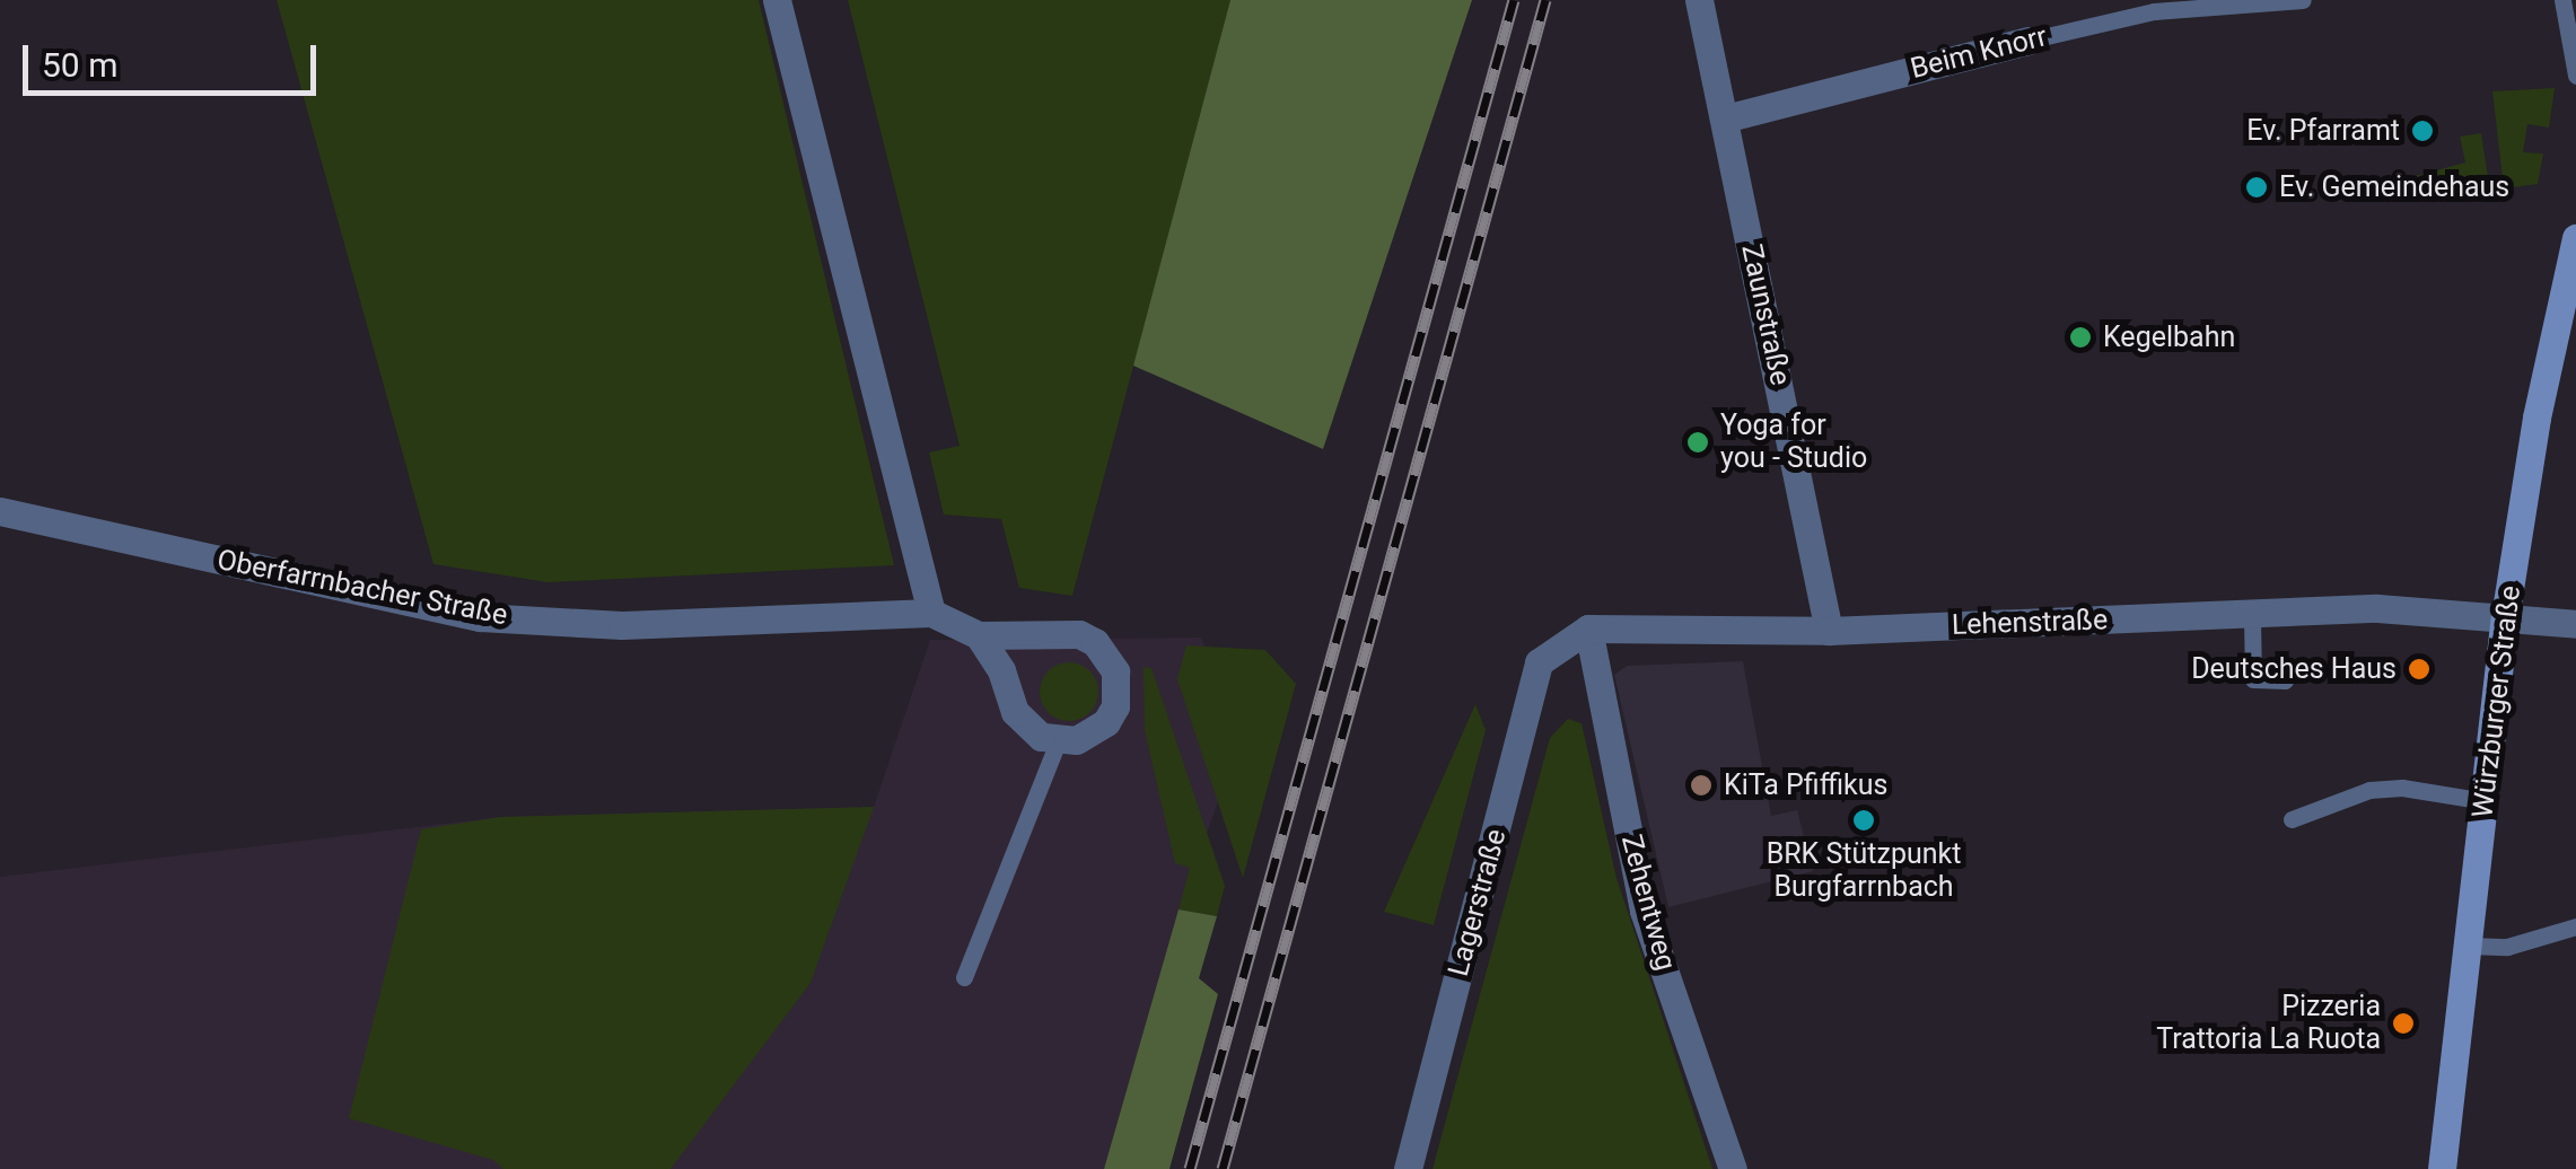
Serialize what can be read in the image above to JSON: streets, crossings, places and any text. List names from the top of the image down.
{
  "streets": {
    "street": [
      "Beim Knorr",
      "Zaunstraße",
      "Oberfarrnbacher Straße",
      "Lehenstraße",
      "Würzburger Straße",
      "Lagerstraße",
      "Zehentweg"
    ]
  },
  "crossings": [
    ["Beim Knorr", "Zaunstraße"],
    ["Zaunstraße", "Lehenstraße"],
    ["Lehenstraße", "Würzburger Straße"],
    ["Lehenstraße", "Lagerstraße"],
    ["Lehenstraße", "Zehentweg"]
  ],
  "places": [
    "Ev. Pfarramt",
    "Ev. Gemeindehaus",
    "Kegelbahn",
    "Yoga for you - Studio",
    "Deutsches Haus",
    "KiTa Pfiffikus",
    "BRK Stützpunkt Burgfarrnbach",
    "Pizzeria Trattoria La Ruota"
  ],
  "scale_bar": "50 m"
}
